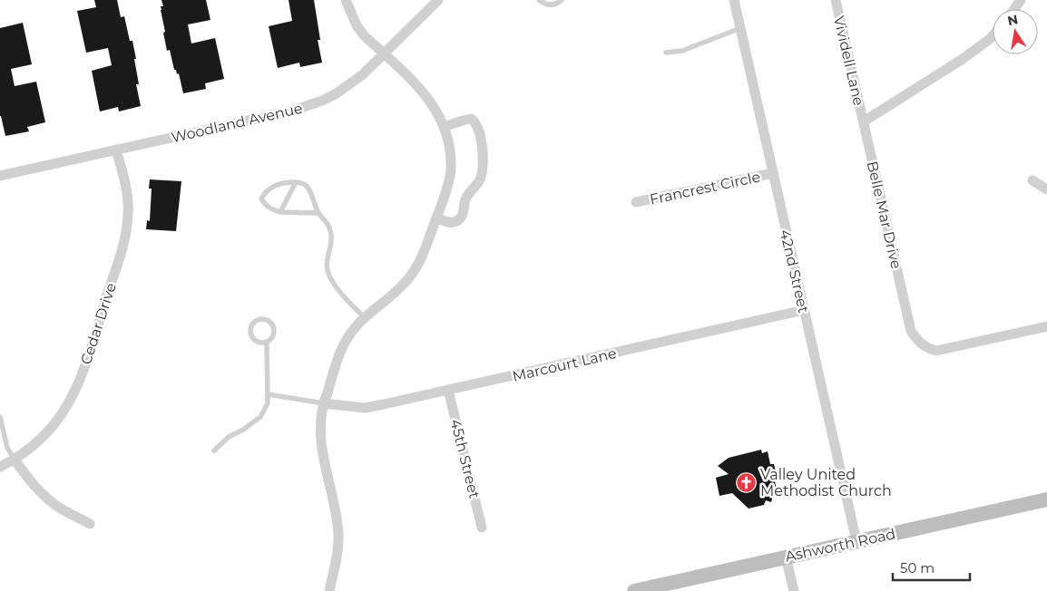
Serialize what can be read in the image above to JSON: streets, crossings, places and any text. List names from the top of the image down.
{
  "streets": {
    "main road": ["Ashworth Road"],
    "street": [
      "Vividell Lane",
      "Woodland Avenue",
      "Francrest Circle",
      "Belle Mar Drive",
      "42nd Street",
      "Cedar Drive",
      "Marcourt Lane",
      "45th Street"
    ]
  },
  "crossings": [
    ["Vividell Lane", "Belle Mar Drive"],
    ["Woodland Avenue", "Cedar Drive"],
    ["Francrest Circle", "42nd Street"],
    ["42nd Street", "Marcourt Lane"],
    ["42nd Street", "Ashworth Road"],
    ["Marcourt Lane", "45th Street"]
  ],
  "places": {
    "church": ["Valley United Methodist Church"]
  },
  "scale_bar": "50 m",
  "north": "top"
}
